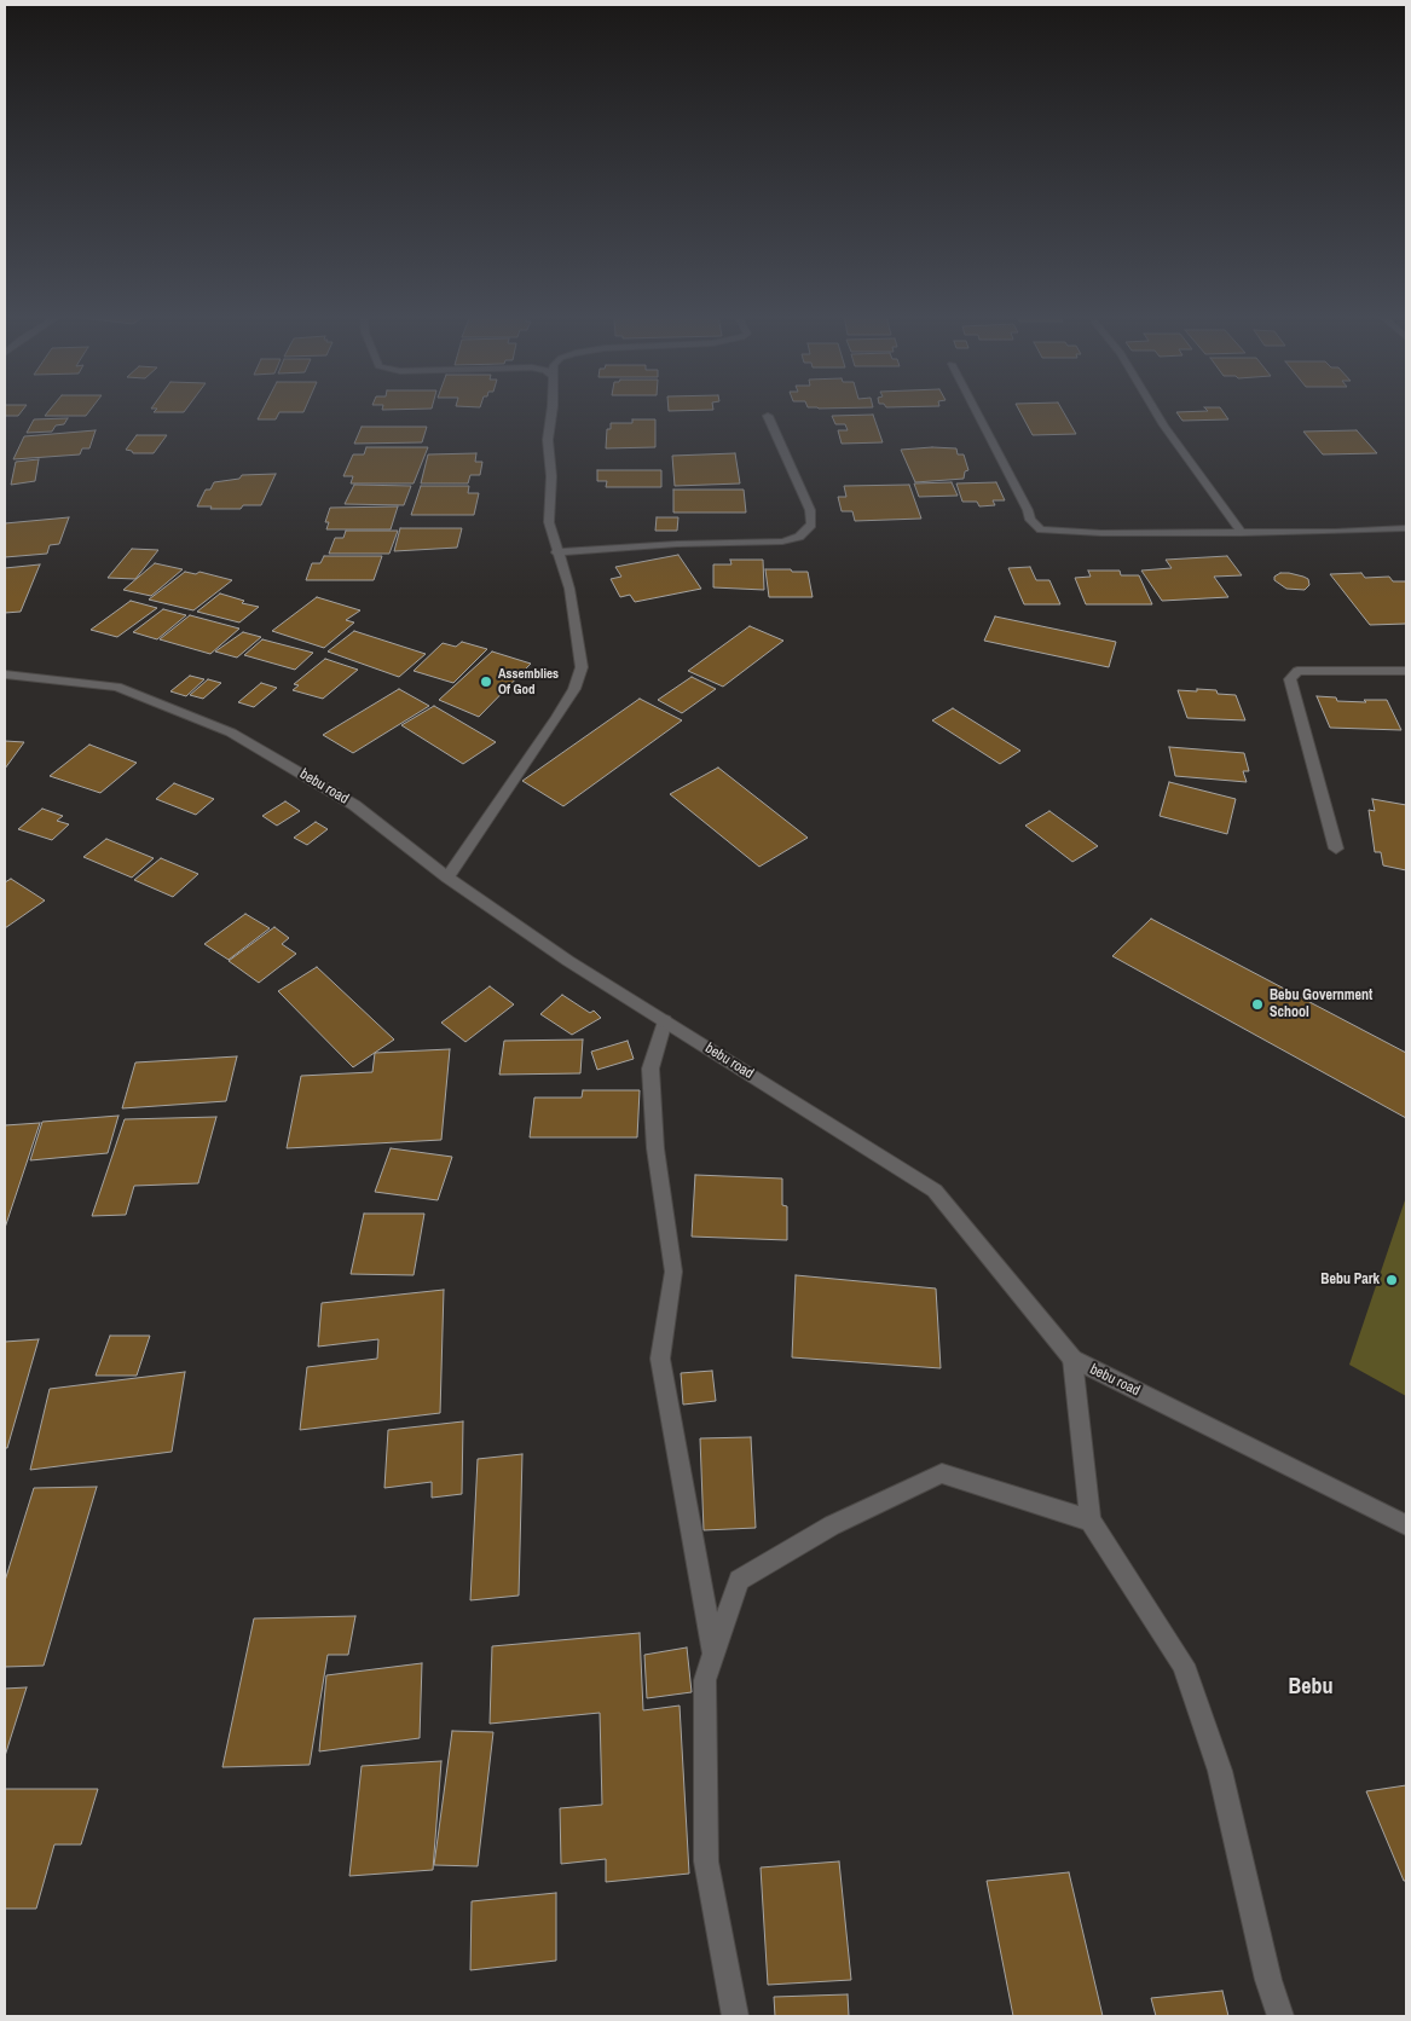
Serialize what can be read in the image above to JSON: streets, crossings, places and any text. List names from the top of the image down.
{
  "streets": {
    "street": ["bebu road"]
  },
  "districts": ["Bebu"],
  "places": ["Assemblies Of God", "Bebu Government School", "Bebu Park"]
}
